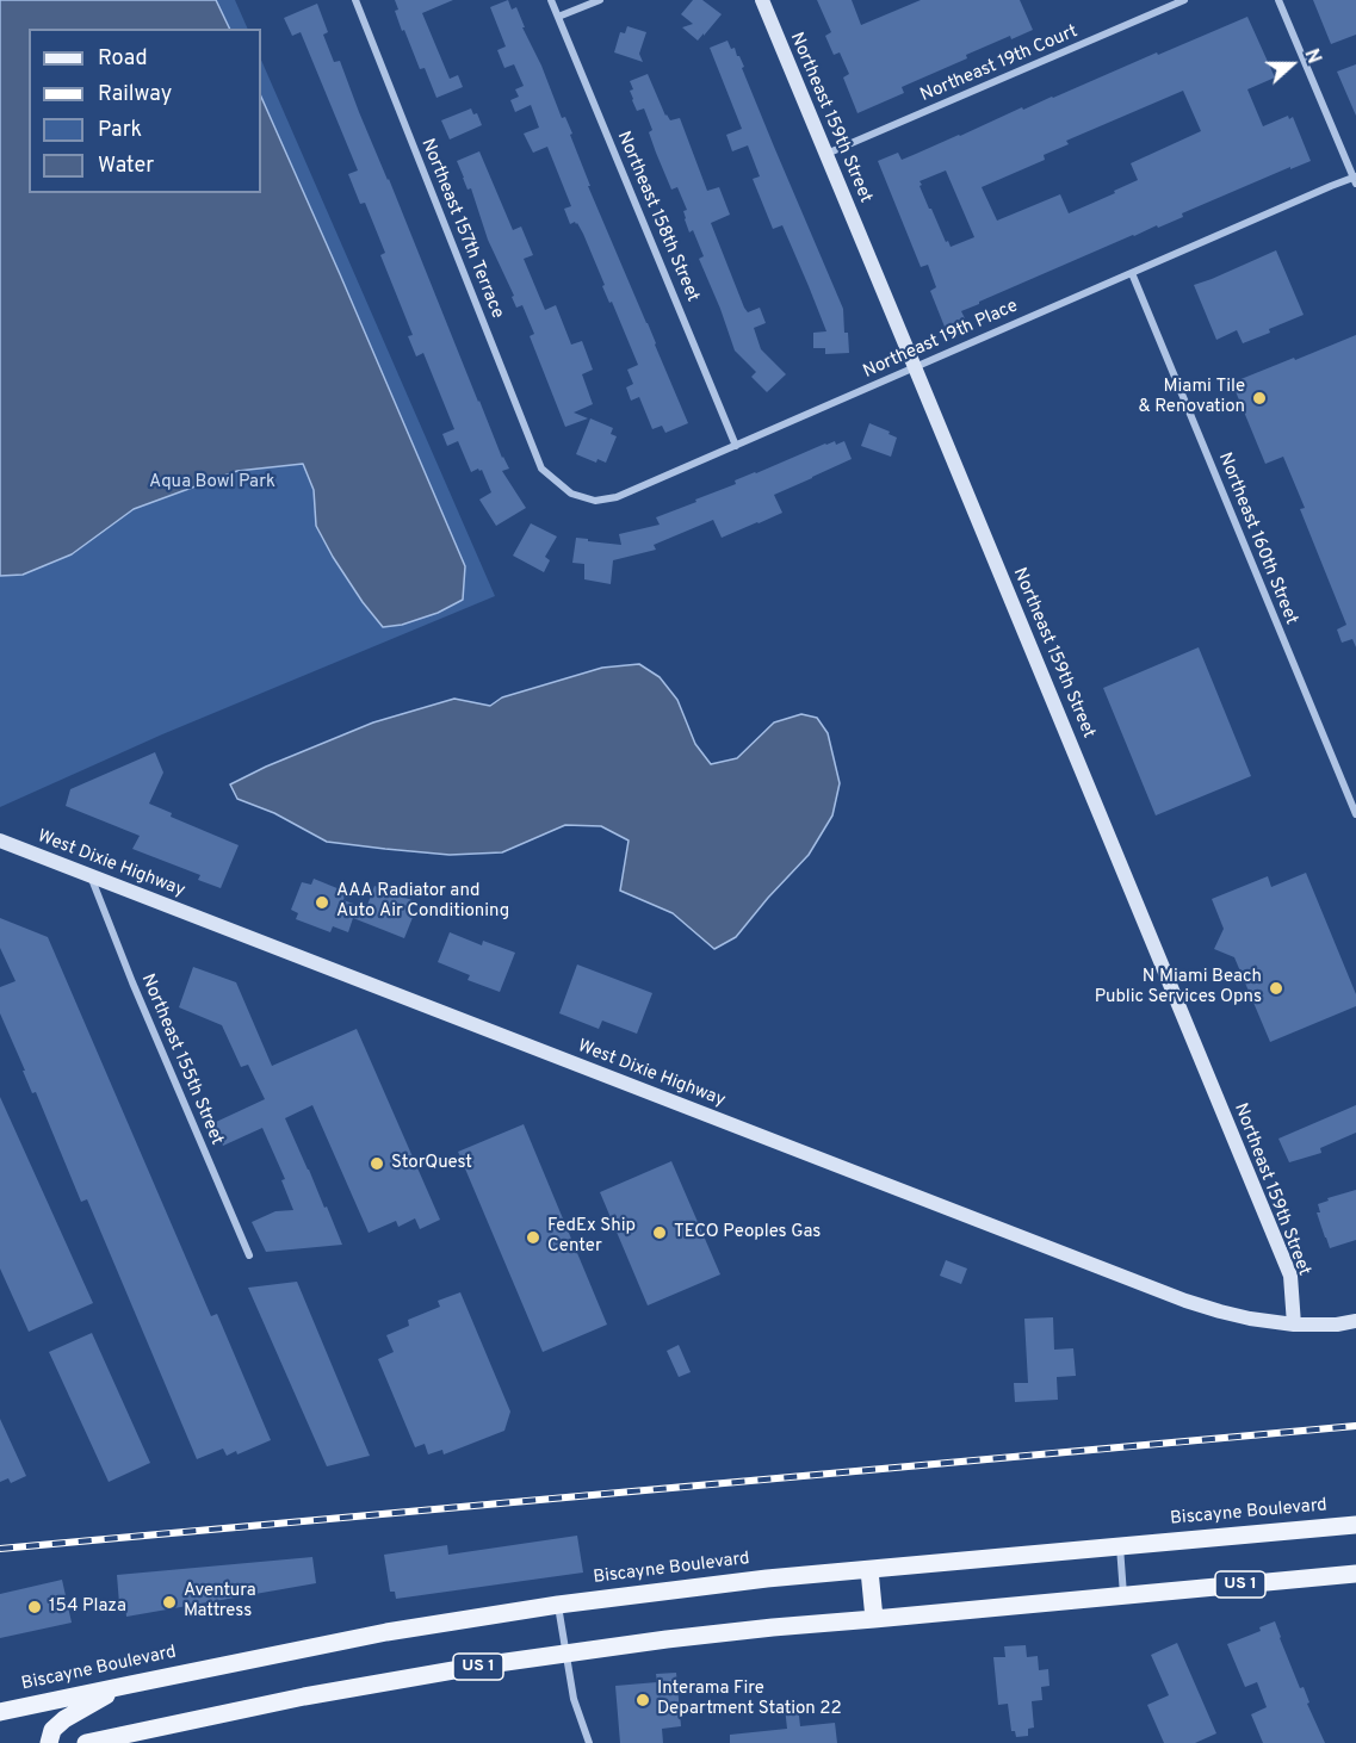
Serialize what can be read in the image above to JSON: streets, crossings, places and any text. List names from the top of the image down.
{
  "streets": {
    "main road": [
      "Northeast 159th Street",
      "West Dixie Highway",
      "Biscayne Boulevard",
      "US 1"
    ],
    "street": [
      "Northeast 19th Court",
      "Northeast 158th Street",
      "Northeast 157th Terrace",
      "Northeast 19th Place",
      "Northeast 160th Street",
      "Northeast 155th Street"
    ]
  },
  "crossings": [
    ["Northeast 19th Court", "Northeast 159th Street"],
    ["Northeast 159th Street", "Northeast 19th Place"],
    ["Northeast 159th Street", "West Dixie Highway"],
    ["Northeast 158th Street", "Northeast 19th Place"],
    ["Northeast 157th Terrace", "Northeast 19th Place"],
    ["Northeast 19th Place", "Northeast 160th Street"],
    ["West Dixie Highway", "Northeast 155th Street"]
  ],
  "parks": ["Aqua Bowl Park"],
  "places": [
    "Miami Tile & Renovation",
    "AAA Radiator and Auto Air Conditioning",
    "N Miami Beach Public Services Opns",
    "StorQuest",
    "TECO Peoples Gas",
    "FedEx Ship Center",
    "Aventura Mattress",
    "154 Plaza",
    "Interama Fire Department Station 22"
  ],
  "legend": [
    "Road",
    "Railway",
    "Park",
    "Water"
  ],
  "north": "right"
}
